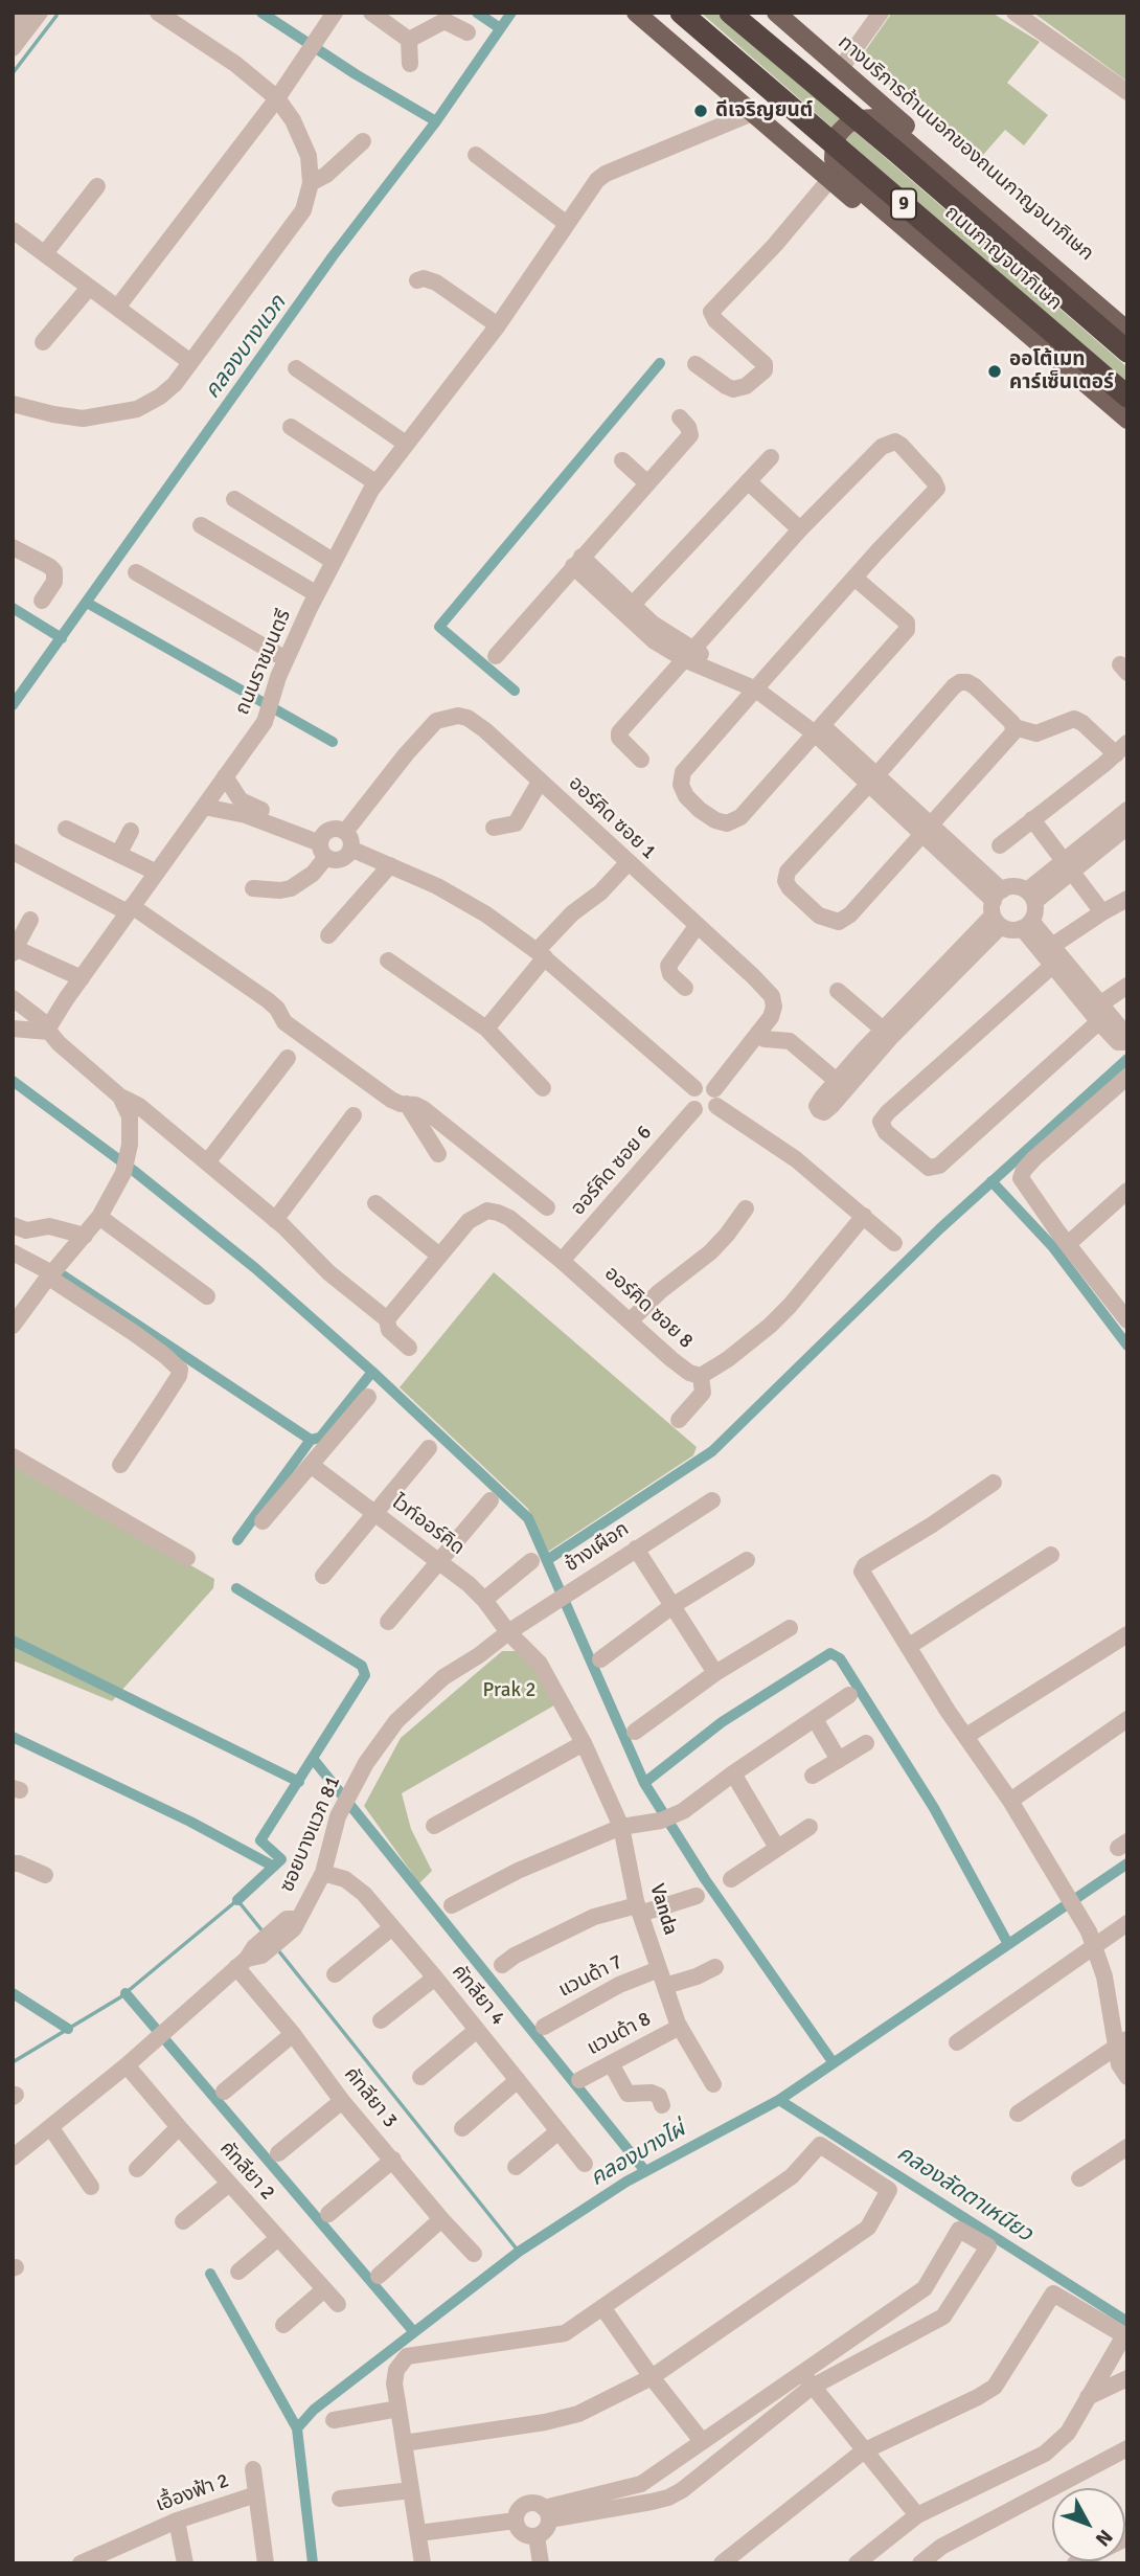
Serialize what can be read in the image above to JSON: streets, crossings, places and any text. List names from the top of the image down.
{
  "streets": {
    "highway": ["9", "ถนนกาญจนาภิเษก"],
    "main road": ["ทางบริการด้านนอกของถนนกาญจนาภิเษก"],
    "street": [
      "ถนนราชมนตรี",
      "ออร์คิด ซอย 1",
      "ออร์คิด ซอย 6",
      "ออร์คิด ซอย 8",
      "ไวท์ออร์คิด",
      "ช้างเผือก",
      "ซอยบางแวก 81",
      "Vanda",
      "แวนด้า 7",
      "คัทลียา 4",
      "แวนด้า 8",
      "คัทลียา 3",
      "คัทลียา 2",
      "เอื้องฟ้า 2"
    ]
  },
  "crossings": [
    ["ออร์คิด ซอย 1", "ออร์คิด ซอย 6"],
    ["ออร์คิด ซอย 6", "ออร์คิด ซอย 8"],
    ["ไวท์ออร์คิด", "ช้างเผือก"],
    ["ไวท์ออร์คิด", "ซอยบางแวก 81"],
    ["ไวท์ออร์คิด", "Vanda"],
    ["ช้างเผือก", "ซอยบางแวก 81"],
    ["ช้างเผือก", "Vanda"],
    ["ซอยบางแวก 81", "Vanda"],
    ["ซอยบางแวก 81", "คัทลียา 4"],
    ["ซอยบางแวก 81", "คัทลียา 3"],
    ["ซอยบางแวก 81", "คัทลียา 2"],
    ["Vanda", "แวนด้า 7"],
    ["Vanda", "แวนด้า 8"]
  ],
  "water": ["คลองบางแวก", "คลองบางไผ่", "คลองลัดตาเหนียว"],
  "parks": ["Prak 2"],
  "places": ["ดีเจริญยนต์", "ออโต้เมท คาร์เซ็นเตอร์"],
  "north": "bottom right"
}
